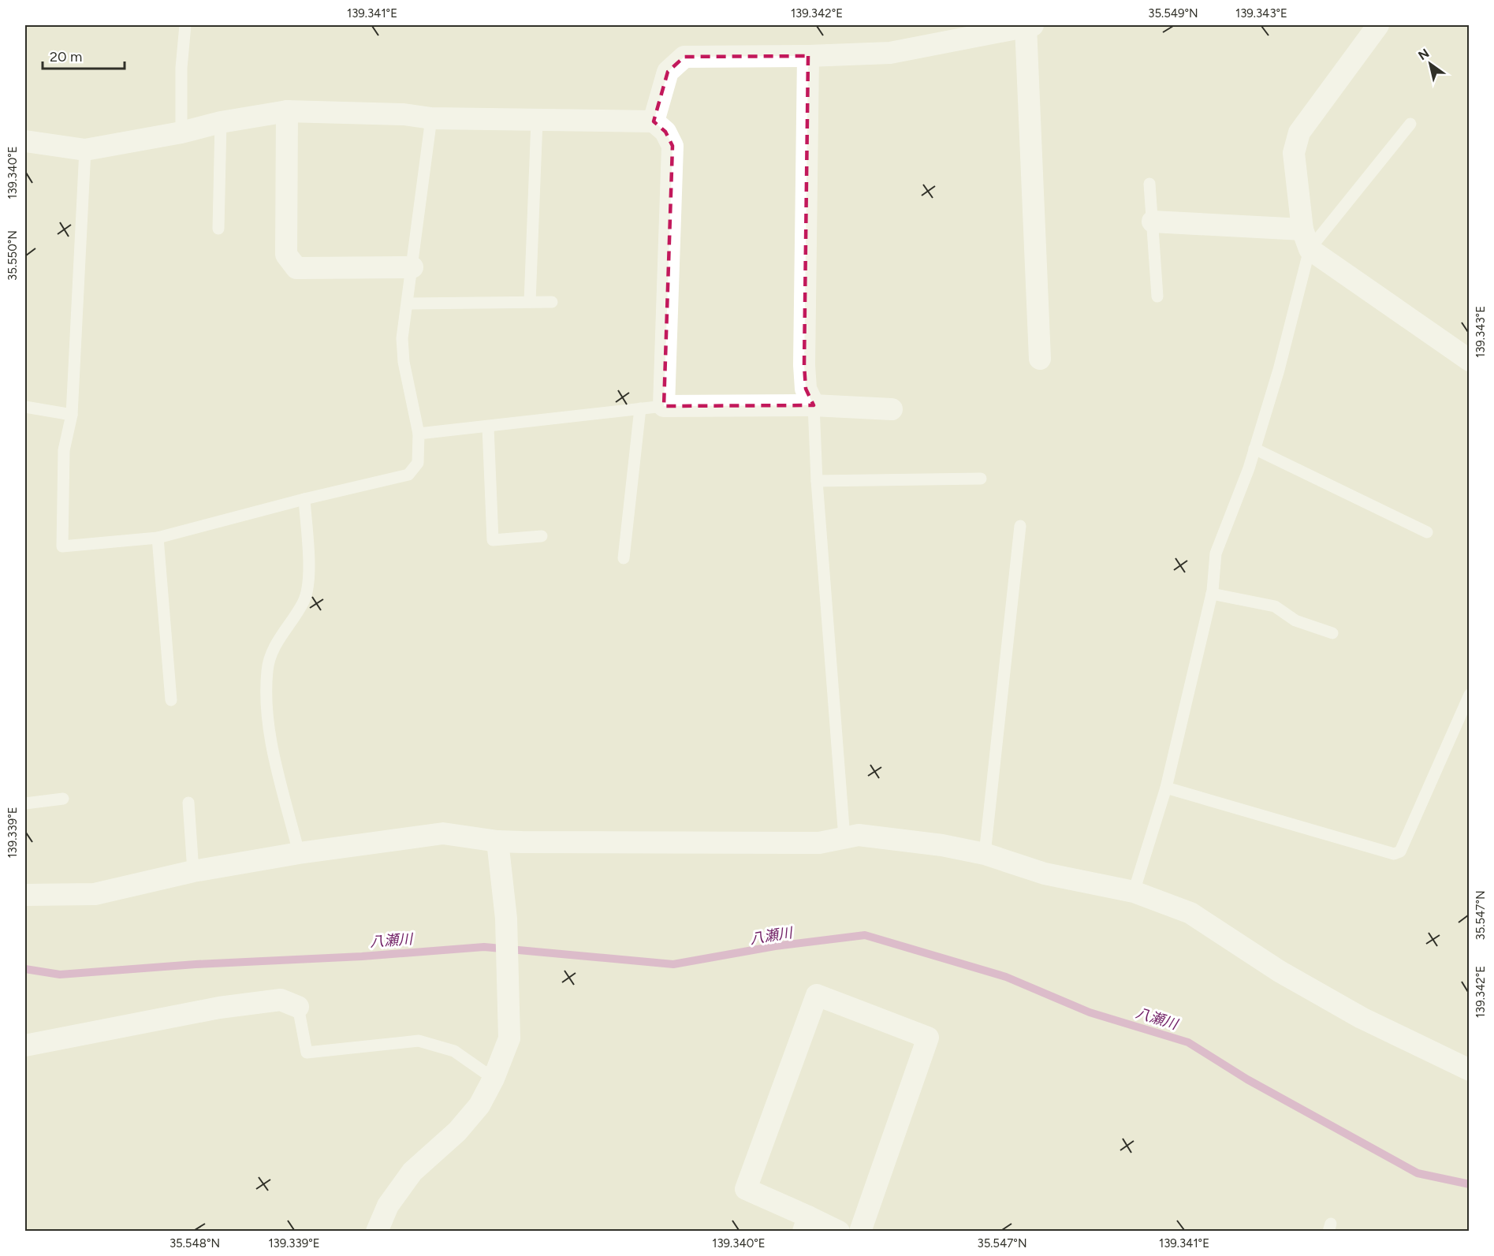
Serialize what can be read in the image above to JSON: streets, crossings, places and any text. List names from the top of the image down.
{
  "water": ["八瀬川"],
  "scale_bar": "20 m",
  "north": "top left",
  "coordinates": [
    "139.341°E",
    "139.342°E",
    "35.549°N",
    "139.343°E",
    "139.340°E",
    "35.550°N",
    "139.339°E",
    "35.547°N",
    "35.548°N"
  ]
}
